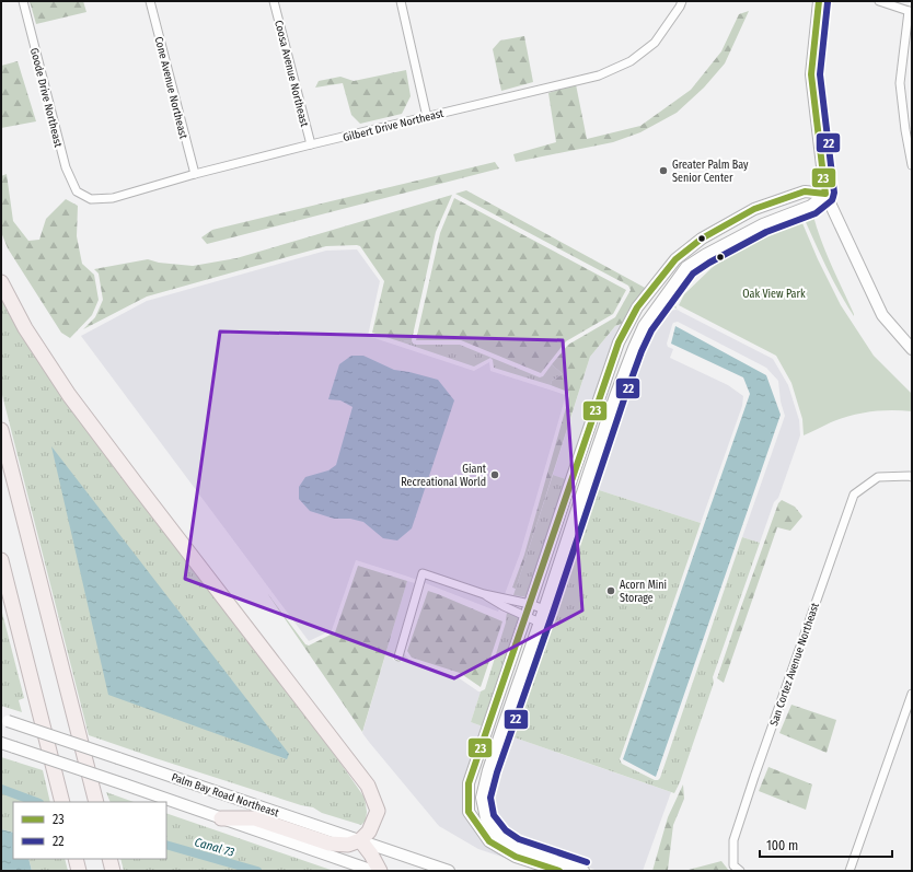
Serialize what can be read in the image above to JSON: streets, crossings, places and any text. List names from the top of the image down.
{
  "streets": {
    "street": [
      "Coosa Avenue Northeast",
      "Cone Avenue Northeast",
      "Goode Drive Northeast",
      "Gilbert Drive Northeast",
      "San Cortez Avenue Northeast",
      "Palm Bay Road Northeast"
    ]
  },
  "crossings": [
    ["Coosa Avenue Northeast", "Gilbert Drive Northeast"],
    ["Cone Avenue Northeast", "Gilbert Drive Northeast"],
    ["Goode Drive Northeast", "Gilbert Drive Northeast"]
  ],
  "water": ["Canal 73"],
  "parks": ["Oak View Park"],
  "places": ["Greater Palm Bay Senior Center", "Giant Recreational World", "Acorn Mini Storage"],
  "lines": ["transit line 23", "transit line 22"],
  "legend": ["23", "22"],
  "scale_bar": "100 m"
}
